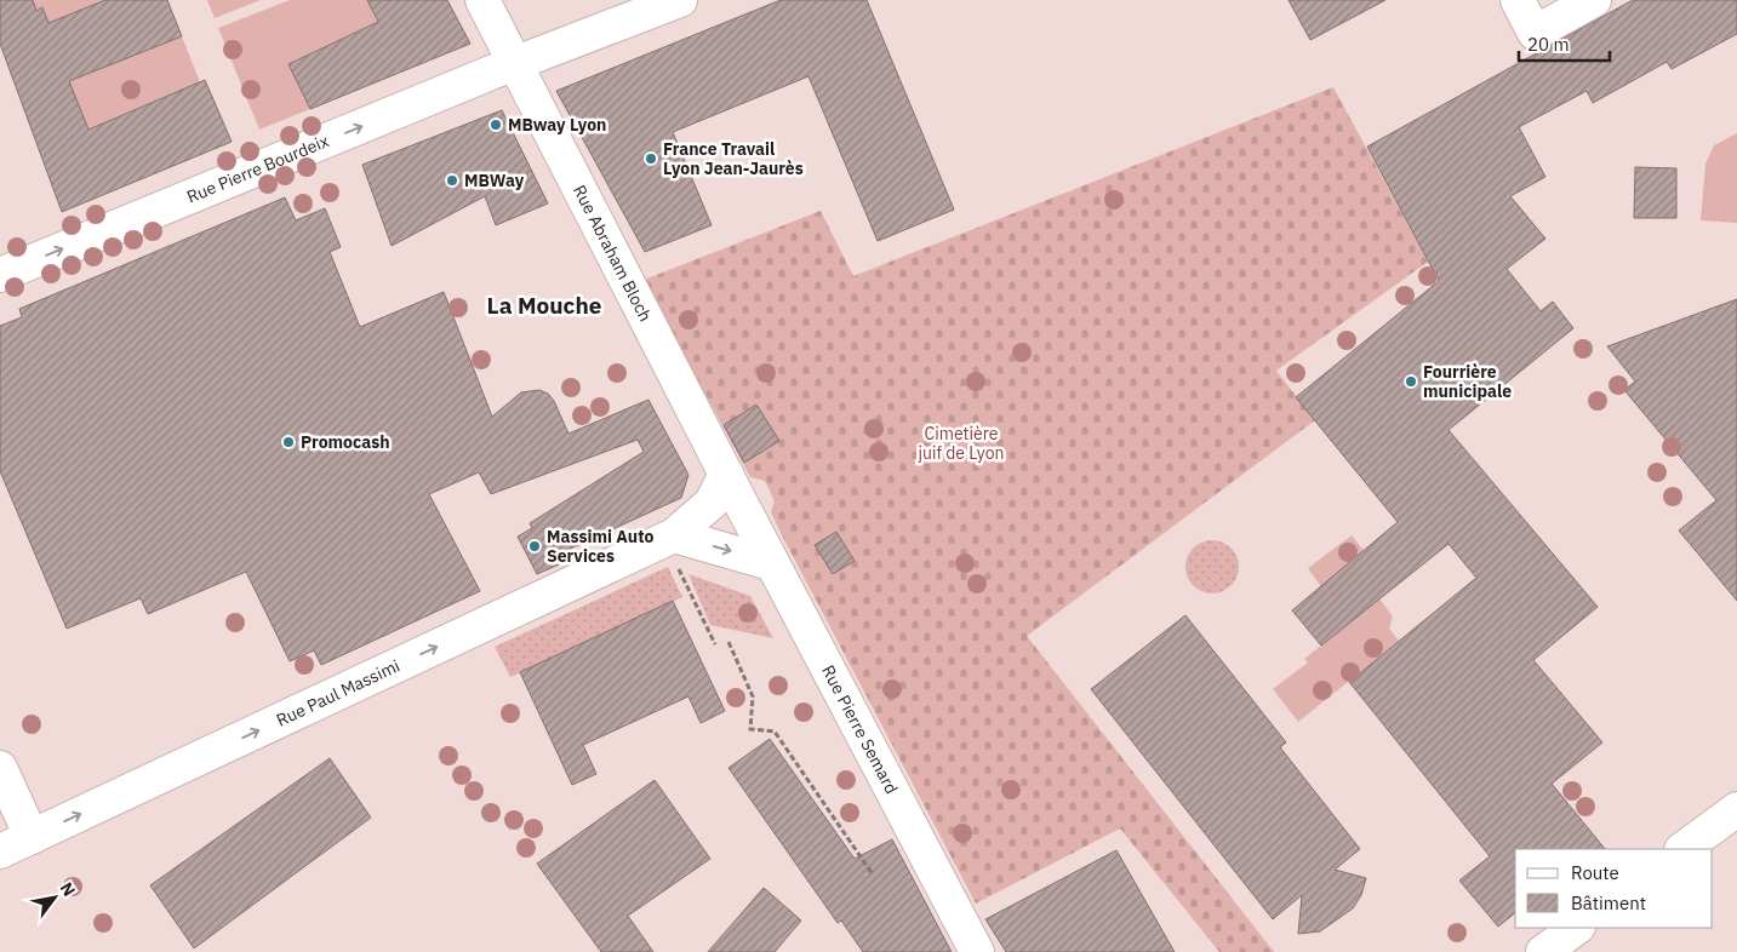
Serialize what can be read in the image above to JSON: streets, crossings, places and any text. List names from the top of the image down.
{
  "streets": {
    "street": [
      "Rue Pierre Bourdeix",
      "Rue Abraham Bloch",
      "Rue Paul Massimi",
      "Rue Pierre Semard"
    ]
  },
  "crossings": [
    ["Rue Pierre Bourdeix", "Rue Abraham Bloch"],
    ["Rue Abraham Bloch", "Rue Paul Massimi"],
    ["Rue Abraham Bloch", "Rue Pierre Semard"]
  ],
  "one_way": ["Rue Pierre Bourdeix", "Rue Paul Massimi"],
  "districts": ["La Mouche"],
  "parks": ["Cimetière juif de Lyon"],
  "places": [
    "MBway Lyon",
    "France Travail Lyon Jean-Jaurès",
    "MBWay",
    "Fourrière municipale",
    "Promocash",
    "Massimi Auto Services"
  ],
  "legend": ["Route", "Bâtiment"],
  "scale_bar": "20 m",
  "north": "top right"
}
